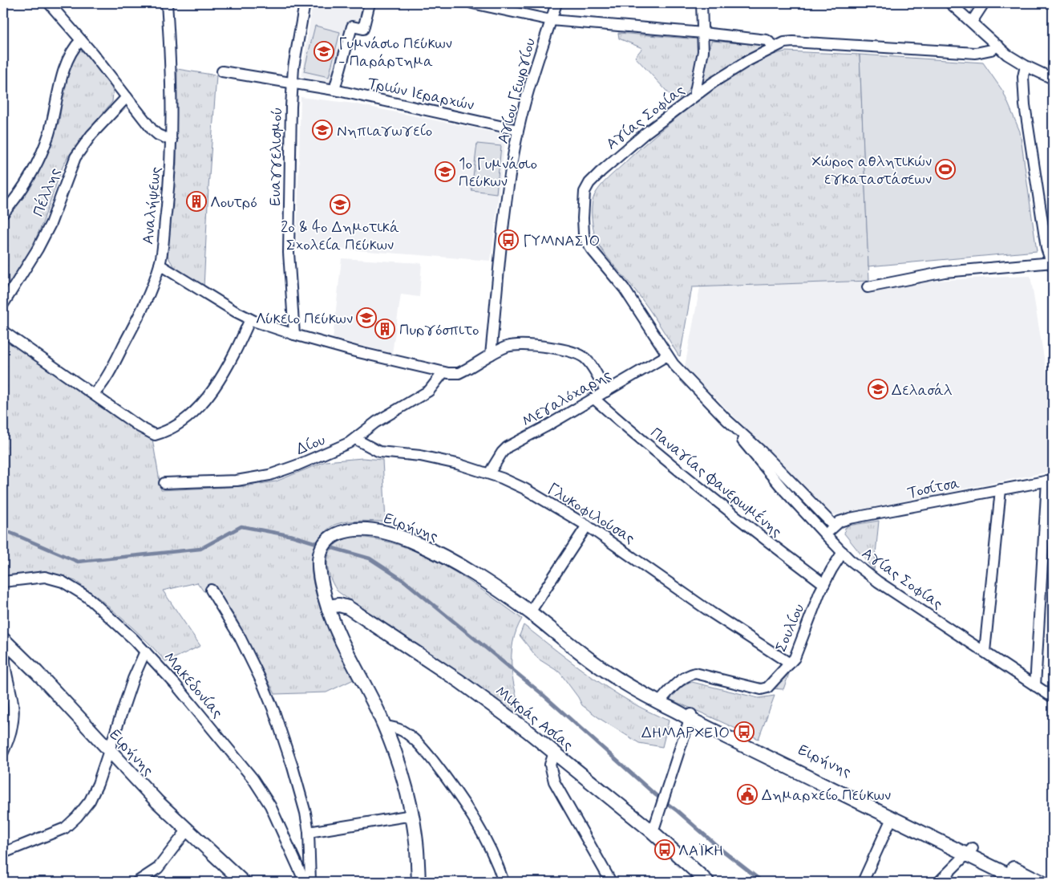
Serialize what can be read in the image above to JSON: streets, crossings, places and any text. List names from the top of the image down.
{
  "streets": {
    "street": [
      "Αγίου Γεωργίου",
      "Τριών Ιεραρχών",
      "Αγίας Σοφίας",
      "Ευαγγελισμού",
      "Πέλλης",
      "Αναλήψεως",
      "Μεγαλόχαρης",
      "Δίου",
      "Παναγίας Φανερωμένης",
      "Τοσίτσα",
      "Γλυκοφιλούσας",
      "Ειρήνης",
      "Σουλίου",
      "Μακεδονίας",
      "Μικράς Ασίας"
    ]
  },
  "crossings": [
    ["Αγίου Γεωργίου", "Τριών Ιεραρχών"],
    ["Τριών Ιεραρχών", "Ευαγγελισμού"],
    ["Αγίας Σοφίας", "Μεγαλόχαρης"],
    ["Αγίας Σοφίας", "Τοσίτσα"],
    ["Αγίας Σοφίας", "Σουλίου"],
    ["Μεγαλόχαρης", "Παναγίας Φανερωμένης"],
    ["Μεγαλόχαρης", "Γλυκοφιλούσας"],
    ["Δίου", "Γλυκοφιλούσας"],
    ["Παναγίας Φανερωμένης", "Σουλίου"],
    ["Γλυκοφιλούσας", "Σουλίου"],
    ["Ειρήνης", "Σουλίου"],
    ["Ειρήνης", "Μικράς Ασίας"]
  ],
  "places": {
    "school or university": [
      "Γυμνάσιο Πεύκων - Παράρτημα",
      "Νηπιαγωγείο",
      "1ο Γυμνάσιο Πεύκων",
      "2ο & 4ο Δημοτικά Σχολεία Πεύκων",
      "Λύκειο Πεύκων",
      "Δελασάλ"
    ],
    "sports": ["Χώρος αθλητικών εγκαταστάσεων"],
    "building": ["Λουτρό", "Πυργόσπιτο"],
    "bus stop": ["ΓΥΜΝΑΣΙΟ", "ΔΗΜΑΡΧΕΙΟ", "ΛΑΪΚΗ"],
    "public building": ["Δημαρχείο Πεύκων"]
  }
}
